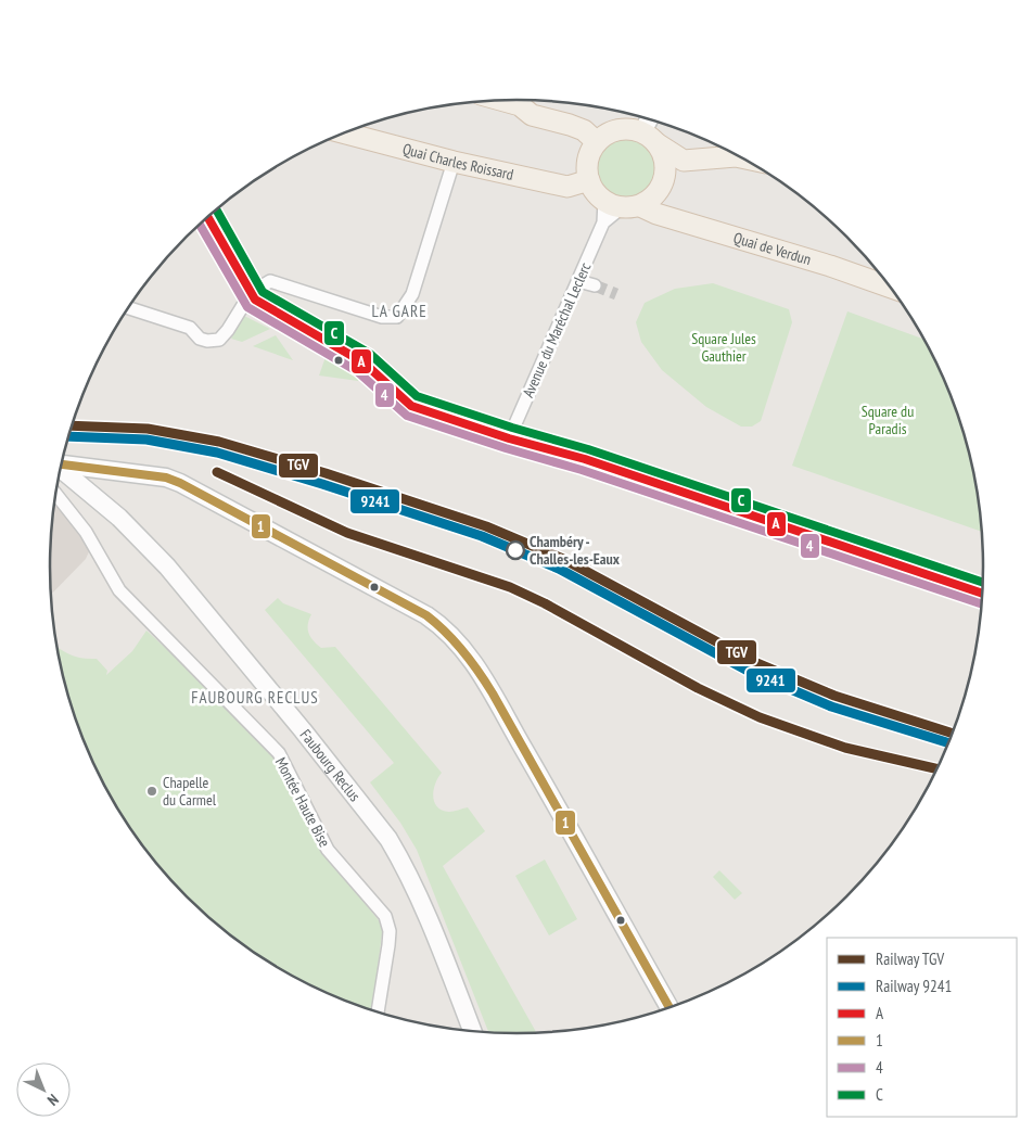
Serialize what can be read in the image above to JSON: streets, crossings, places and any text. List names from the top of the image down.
{
  "streets": {
    "main road": ["Quai Charles Roissard", "Quai de Verdun", "Faubourg Reclus"],
    "street": ["Avenue du Maréchal Leclerc", "Montée Haute Bise"]
  },
  "crossings": [
    ["Quai Charles Roissard", "Quai de Verdun"],
    ["Quai Charles Roissard", "Avenue du Maréchal Leclerc"],
    ["Quai de Verdun", "Avenue du Maréchal Leclerc"]
  ],
  "districts": ["LA GARE", "FAUBOURG RECLUS"],
  "parks": ["Square Jules Gauthier", "Square du Paradis"],
  "places": ["Chambéry - Challes-les-Eaux", "Chapelle du Carmel"],
  "lines": [
    "transit line C",
    "transit line A",
    "transit line 4",
    "rail line TGV",
    "rail line 9241",
    "transit line 1"
  ],
  "legend": [
    "Railway TGV",
    "Railway 9241",
    "A",
    "1",
    "4",
    "C"
  ],
  "north": "bottom right"
}
